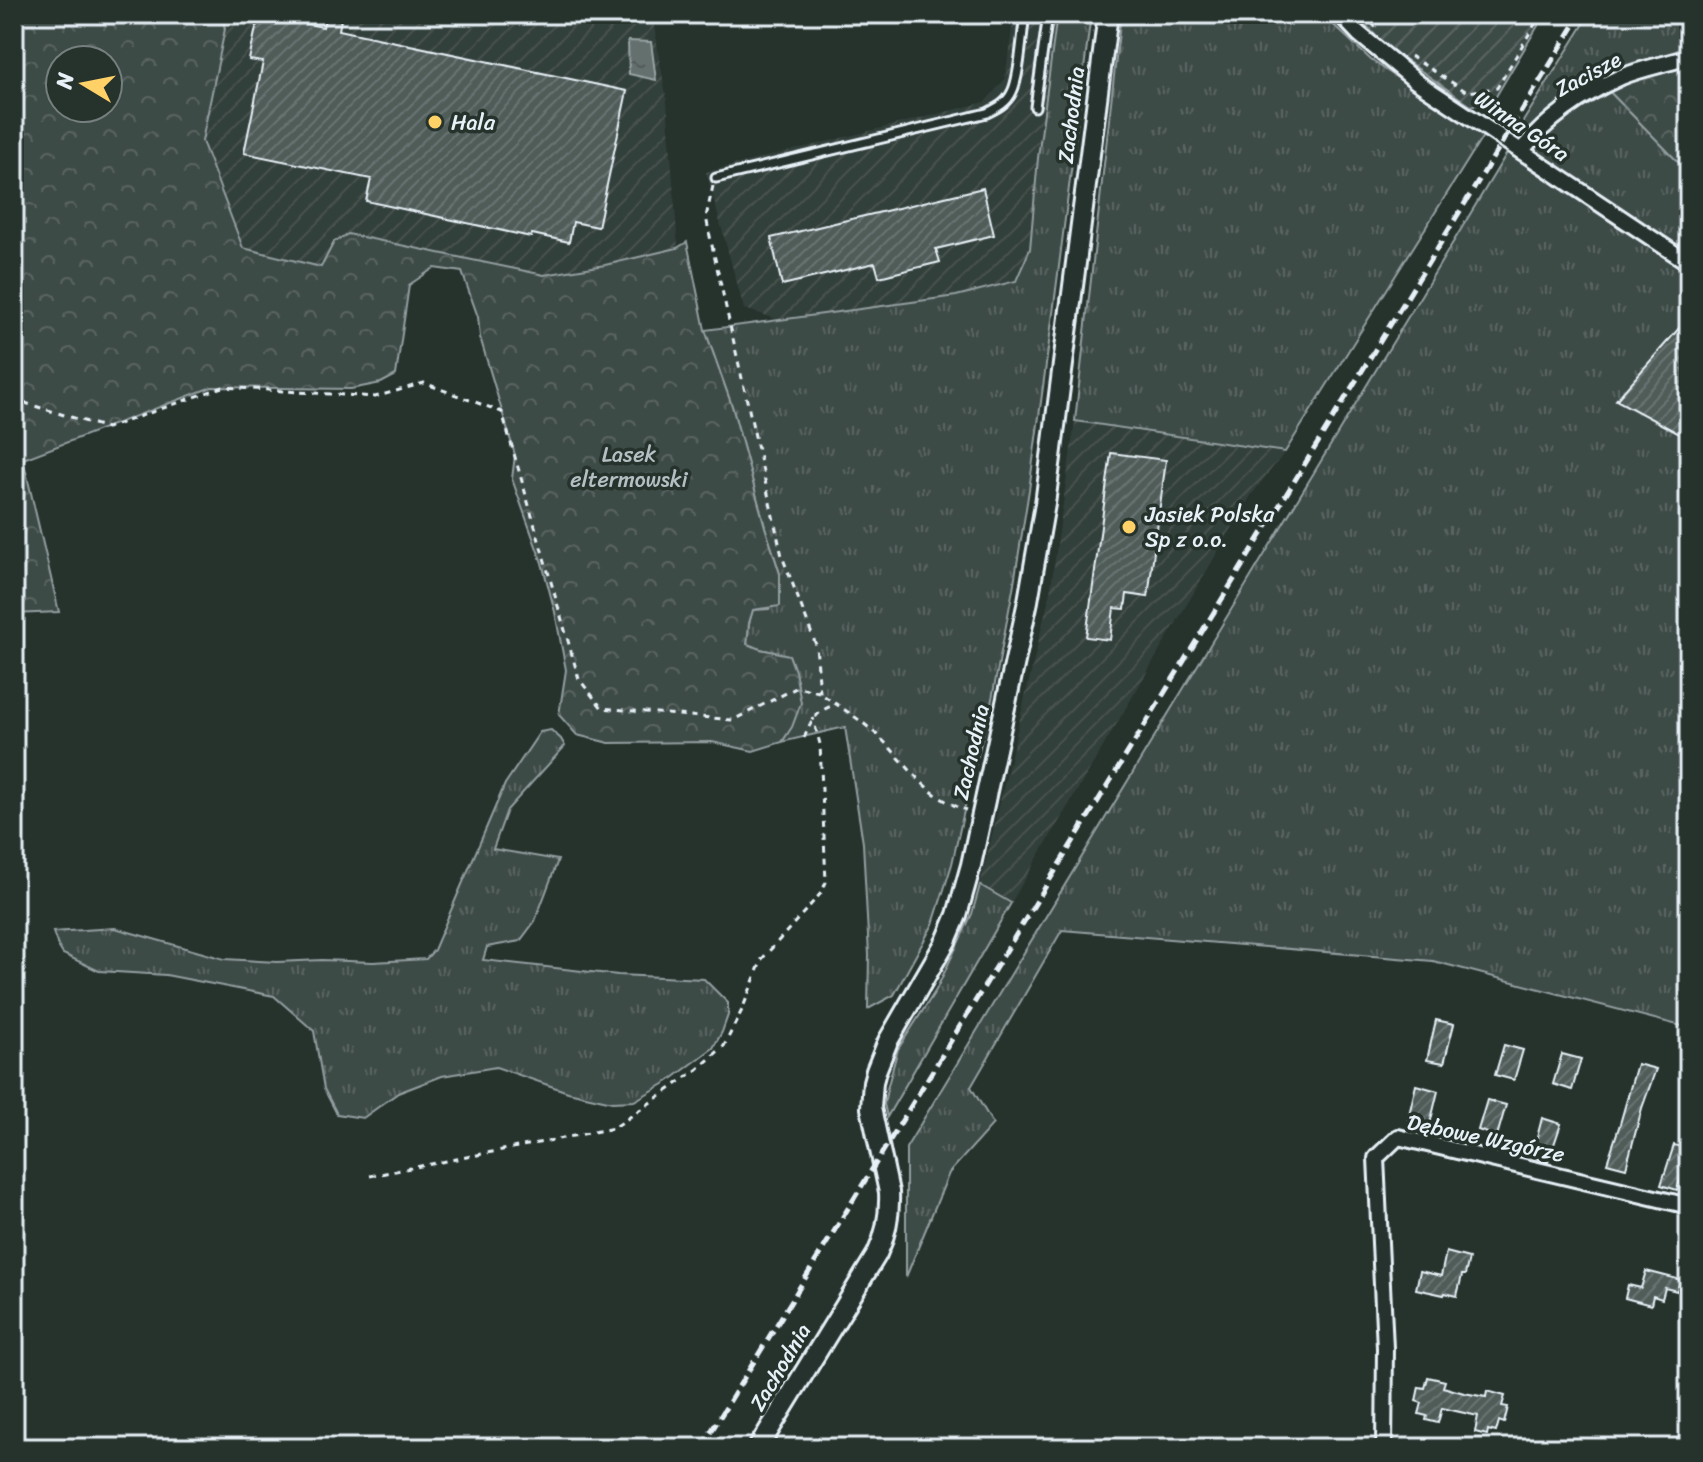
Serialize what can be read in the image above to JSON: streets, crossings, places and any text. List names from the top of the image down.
{
  "streets": {
    "street": [
      "Zacisze",
      "Zachodnia",
      "Winna Góra",
      "Dębowe Wzgórze"
    ]
  },
  "crossings": [
    ["Zacisze", "Winna Góra"]
  ],
  "parks": ["Lasek eltermowski"],
  "places": ["Hala", "Jasiek Polska Sp z o.o."],
  "north": "left"
}
